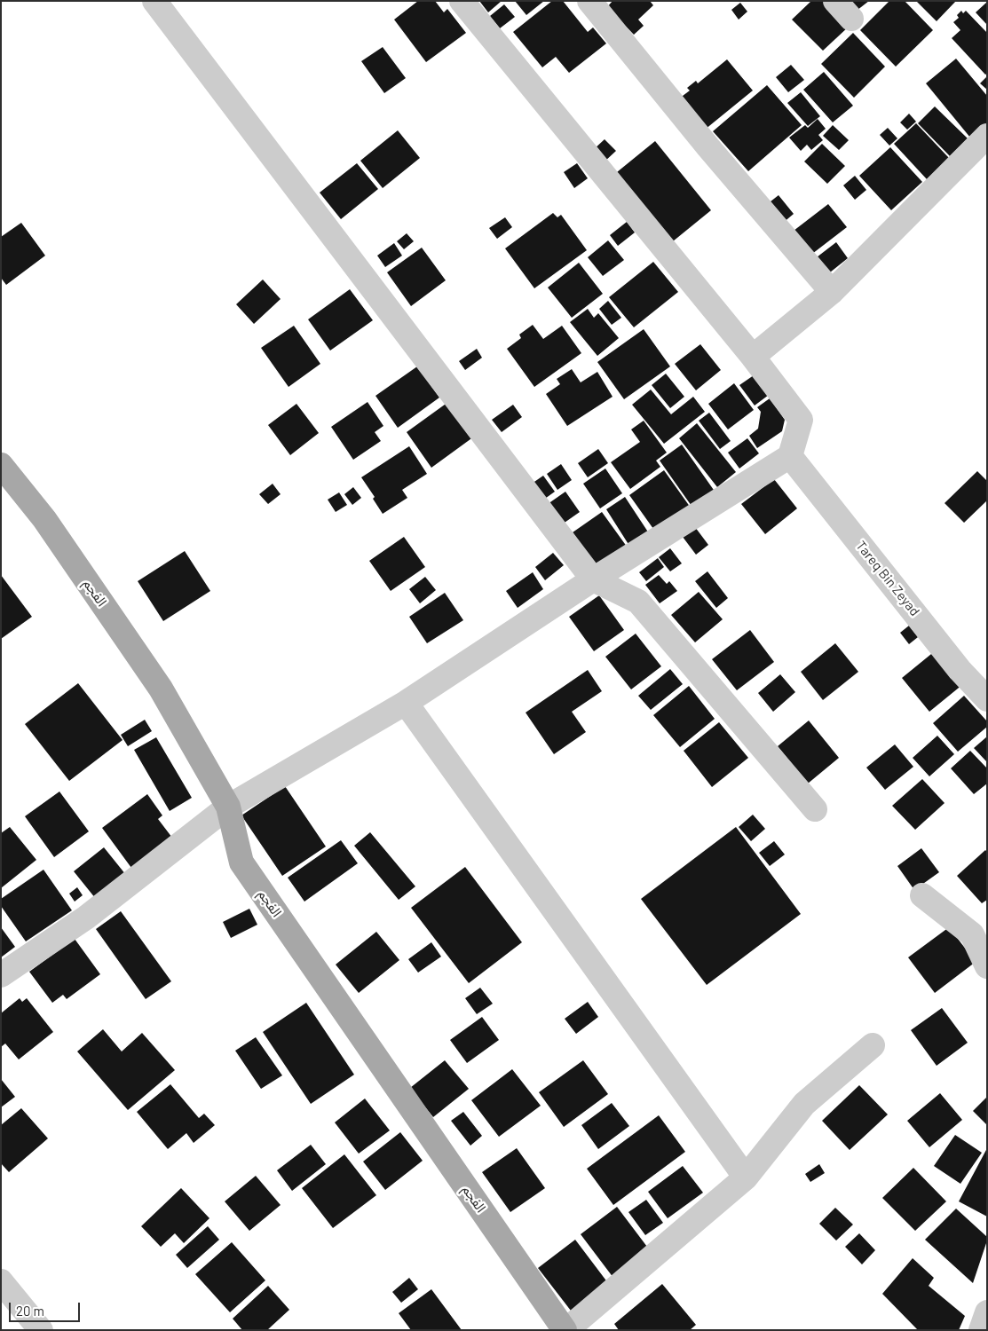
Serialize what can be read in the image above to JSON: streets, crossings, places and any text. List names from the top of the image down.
{
  "streets": {
    "main road": ["الفجم"],
    "street": ["Tareq Bin Zeyad"]
  },
  "scale_bar": "20 m"
}
